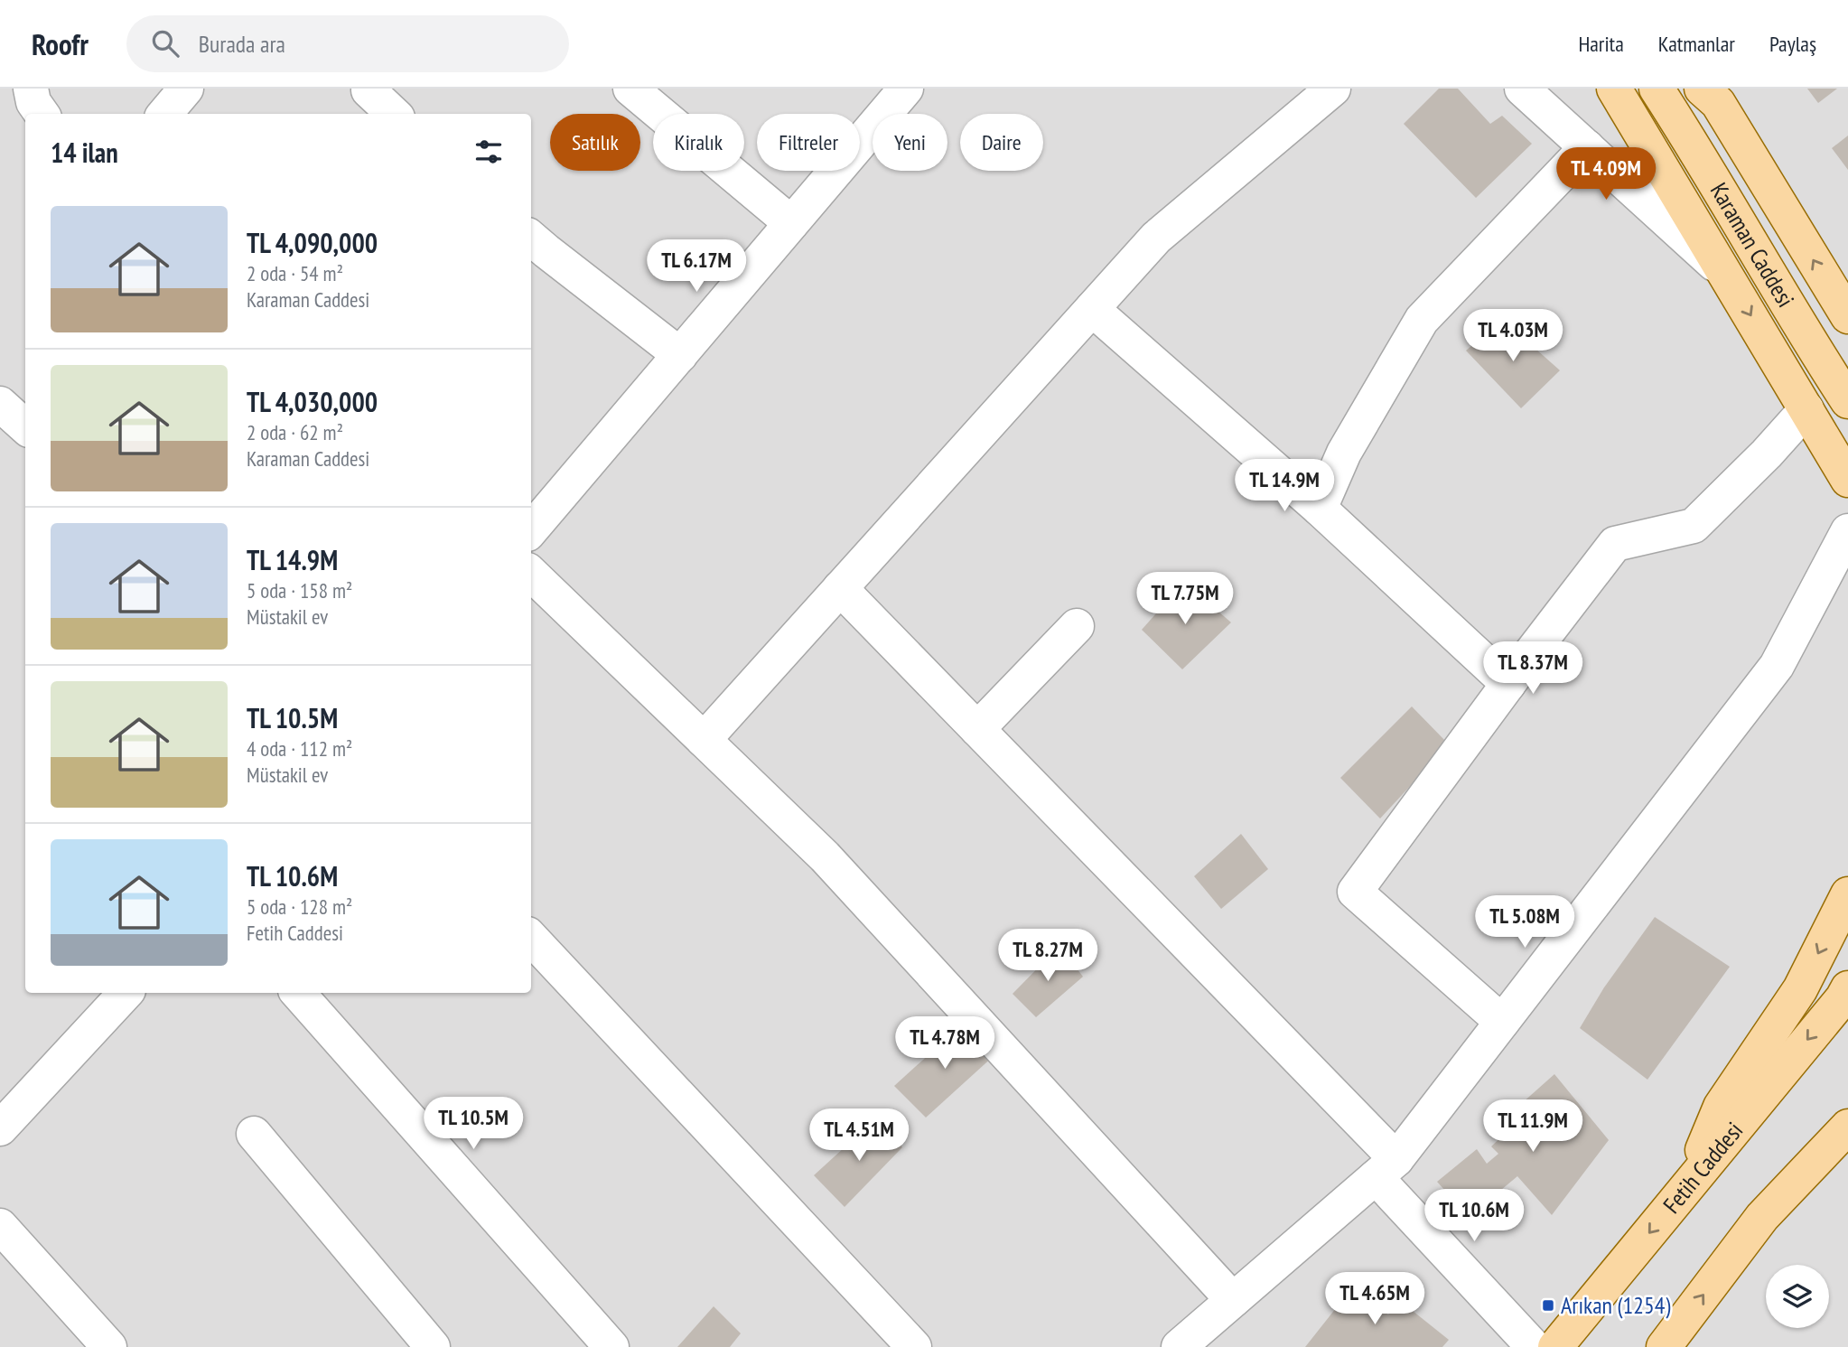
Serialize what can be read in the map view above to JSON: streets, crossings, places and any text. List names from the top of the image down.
{
  "streets": {
    "main road": ["Karaman Caddesi", "Fetih Caddesi"]
  },
  "places": {
    "transit": ["Arıkan (1254)"]
  },
  "page": {
    "header": "Roofr",
    "search": "Burada ara",
    "nav": ["Harita", "Katmanlar", "Paylaş"],
    "chip": [
      "Satılık",
      "Kiralık",
      "Filtreler",
      "Yeni",
      "Daire"
    ],
    "heading": "14 ilan",
    "price": [
      "TL 4.09M",
      "TL 6.17M",
      "TL 4.03M",
      "TL 14.9M",
      "TL 7.75M",
      "TL 8.37M",
      "TL 5.08M",
      "TL 8.27M",
      "TL 4.78M",
      "TL 10.5M",
      "TL 11.9M",
      "TL 4.51M",
      "TL 10.6M",
      "TL 4.65M"
    ],
    "list": [
      {
        "name": "TL 4,090,000",
        "note": "2 oda · 54 m² · Karaman Caddesi"
      },
      {
        "name": "TL 4,030,000",
        "note": "2 oda · 62 m² · Karaman Caddesi"
      },
      {
        "name": "TL 14.9M",
        "note": "5 oda · 158 m² · Müstakil ev"
      },
      {
        "name": "TL 10.5M",
        "note": "4 oda · 112 m² · Müstakil ev"
      },
      {
        "name": "TL 10.6M",
        "note": "5 oda · 128 m² · Fetih Caddesi"
      }
    ]
  }
}
